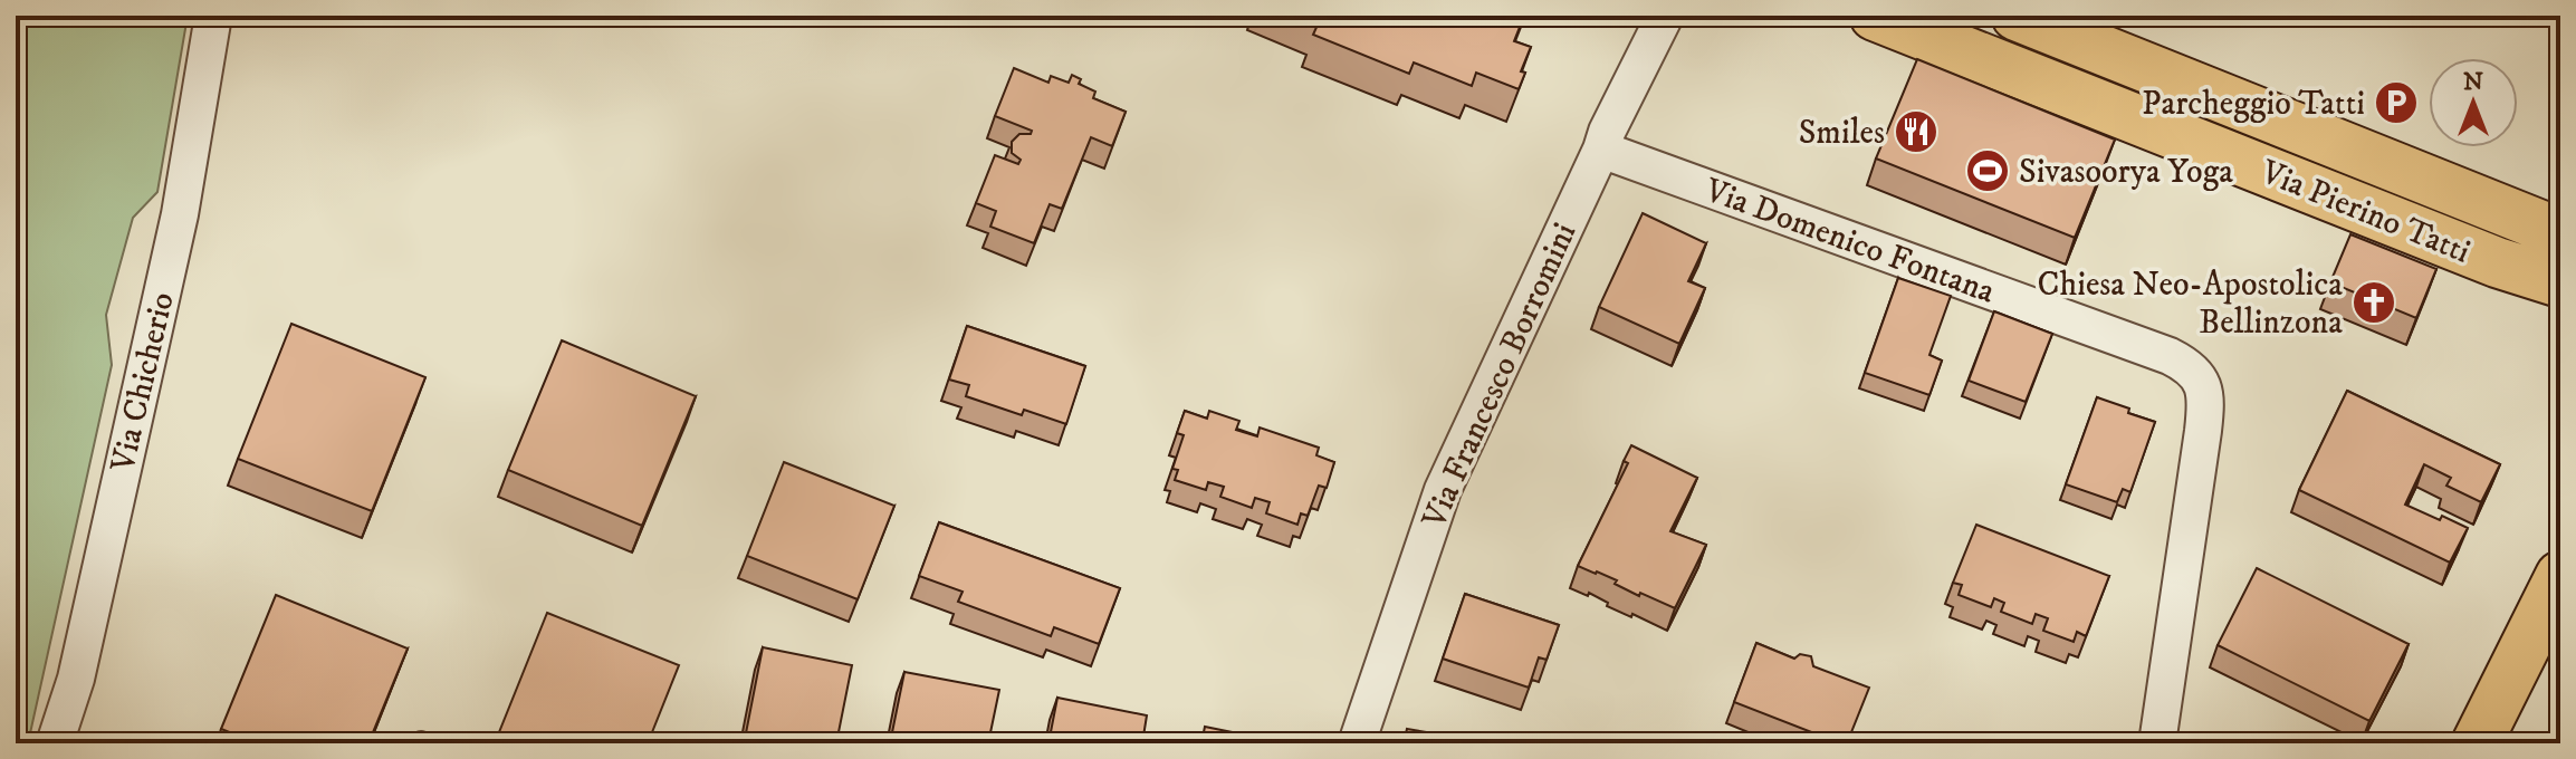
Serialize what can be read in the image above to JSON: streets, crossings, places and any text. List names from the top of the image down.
{
  "streets": {
    "main road": ["Via Pierino Tatti"],
    "street": ["Via Domenico Fontana", "Via Francesco Borromini", "Via Chicherio"]
  },
  "crossings": [
    ["Via Domenico Fontana", "Via Francesco Borromini"]
  ],
  "places": {
    "parking": ["Parcheggio Tatti"],
    "restaurant": ["Smiles"],
    "sports": ["Sivasoorya Yoga"],
    "church": ["Chiesa Neo-Apostolica Bellinzona"]
  },
  "north": "top"
}
